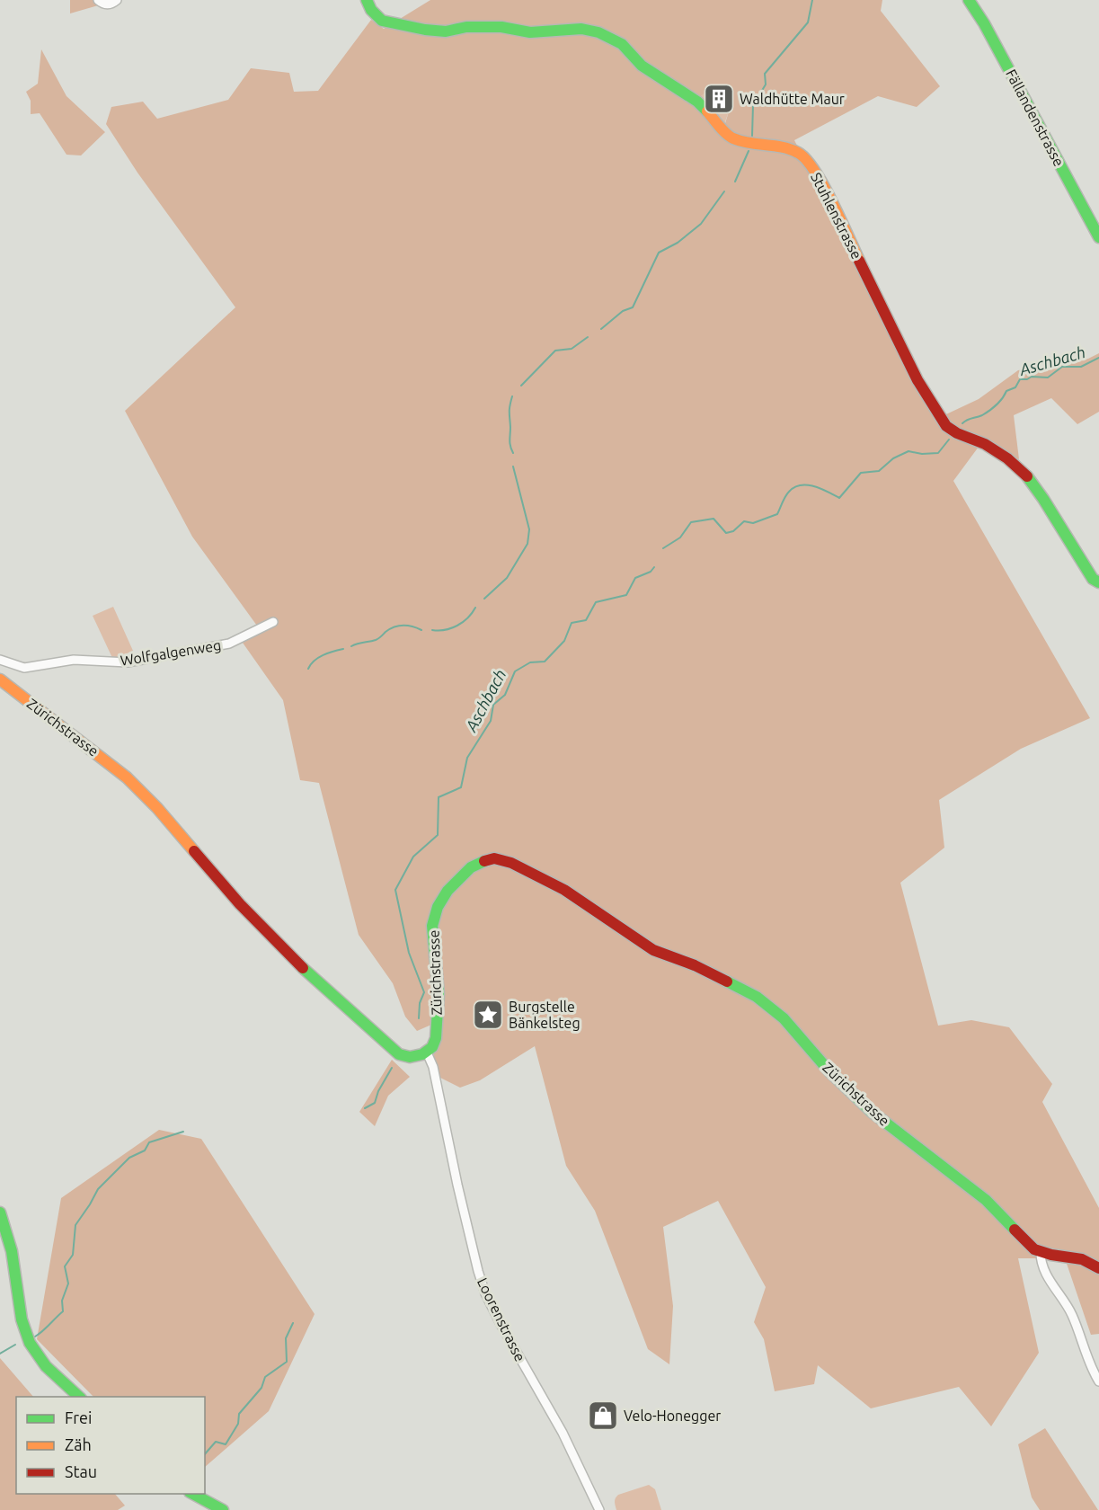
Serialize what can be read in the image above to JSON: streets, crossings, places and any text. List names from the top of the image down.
{
  "streets": {
    "street": [
      "Fällandenstrasse",
      "Stuhlenstrasse",
      "Wolfgalgenweg",
      "Zürichstrasse",
      "Loorenstrasse"
    ]
  },
  "crossings": [
    ["Zürichstrasse", "Loorenstrasse"]
  ],
  "water": ["Aschbach"],
  "places": {
    "building": ["Waldhütte Maur"],
    "place": ["Burgstelle Bänkelsteg"],
    "shop": ["Velo-Honegger"]
  },
  "legend": ["Frei", "Zäh", "Stau"]
}
